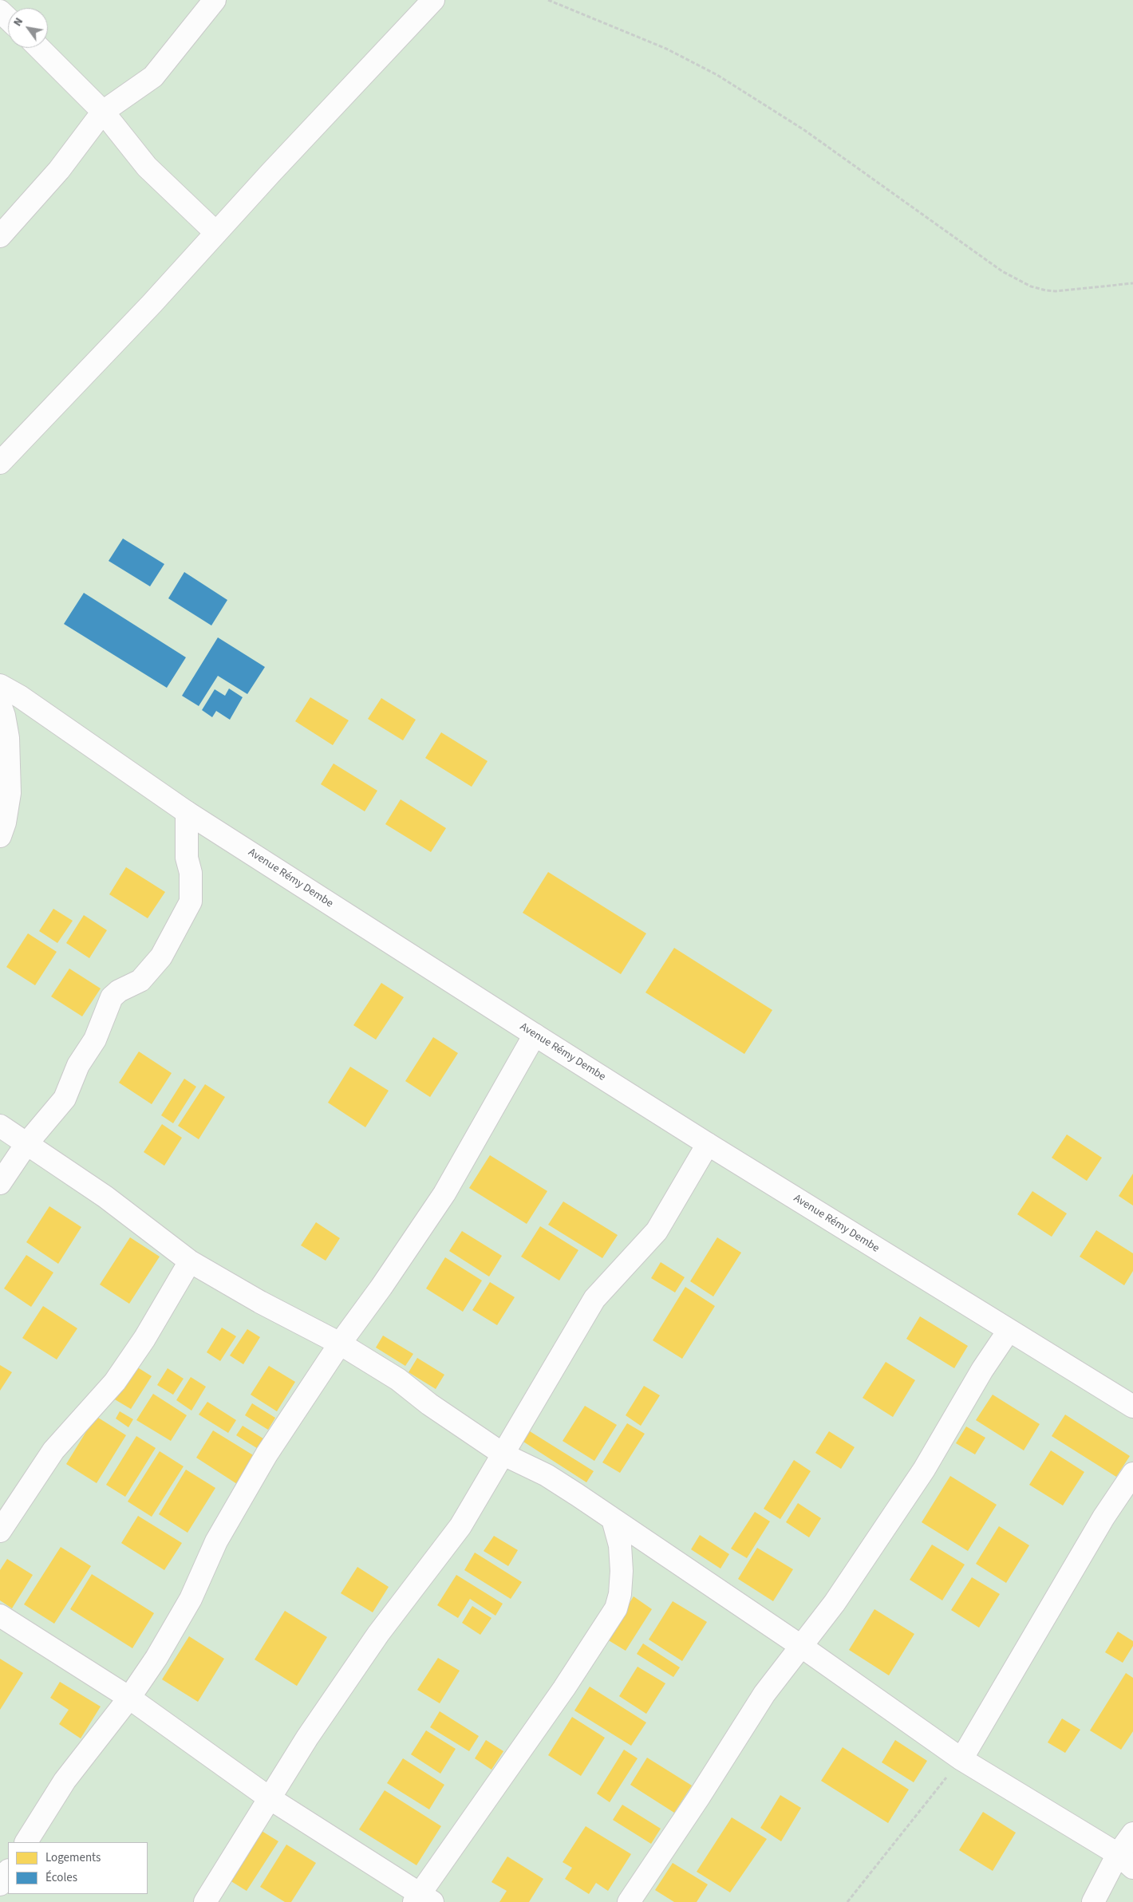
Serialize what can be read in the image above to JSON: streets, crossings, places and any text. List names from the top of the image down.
{
  "streets": {
    "street": ["Avenue Rémy Dembe"]
  },
  "legend": ["Logements", "Écoles"],
  "north": "top left"
}
